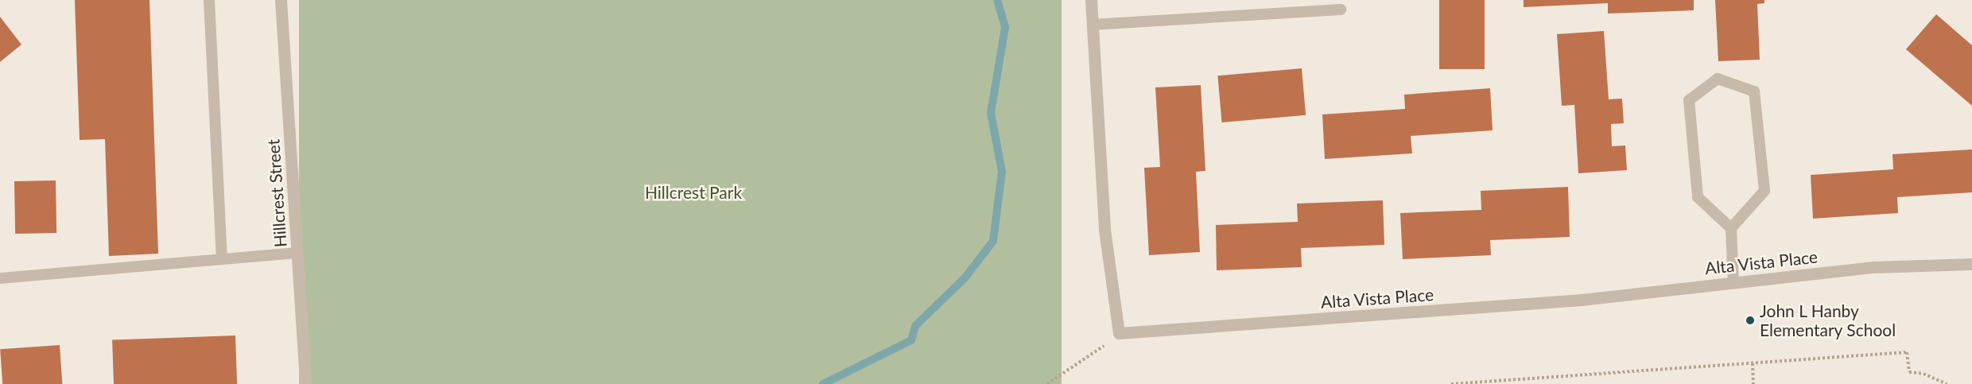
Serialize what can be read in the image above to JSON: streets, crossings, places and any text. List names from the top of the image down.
{
  "streets": {
    "street": ["Hillcrest Street", "Alta Vista Place"]
  },
  "parks": ["Hillcrest Park"],
  "places": ["John L Hanby Elementary School"]
}
